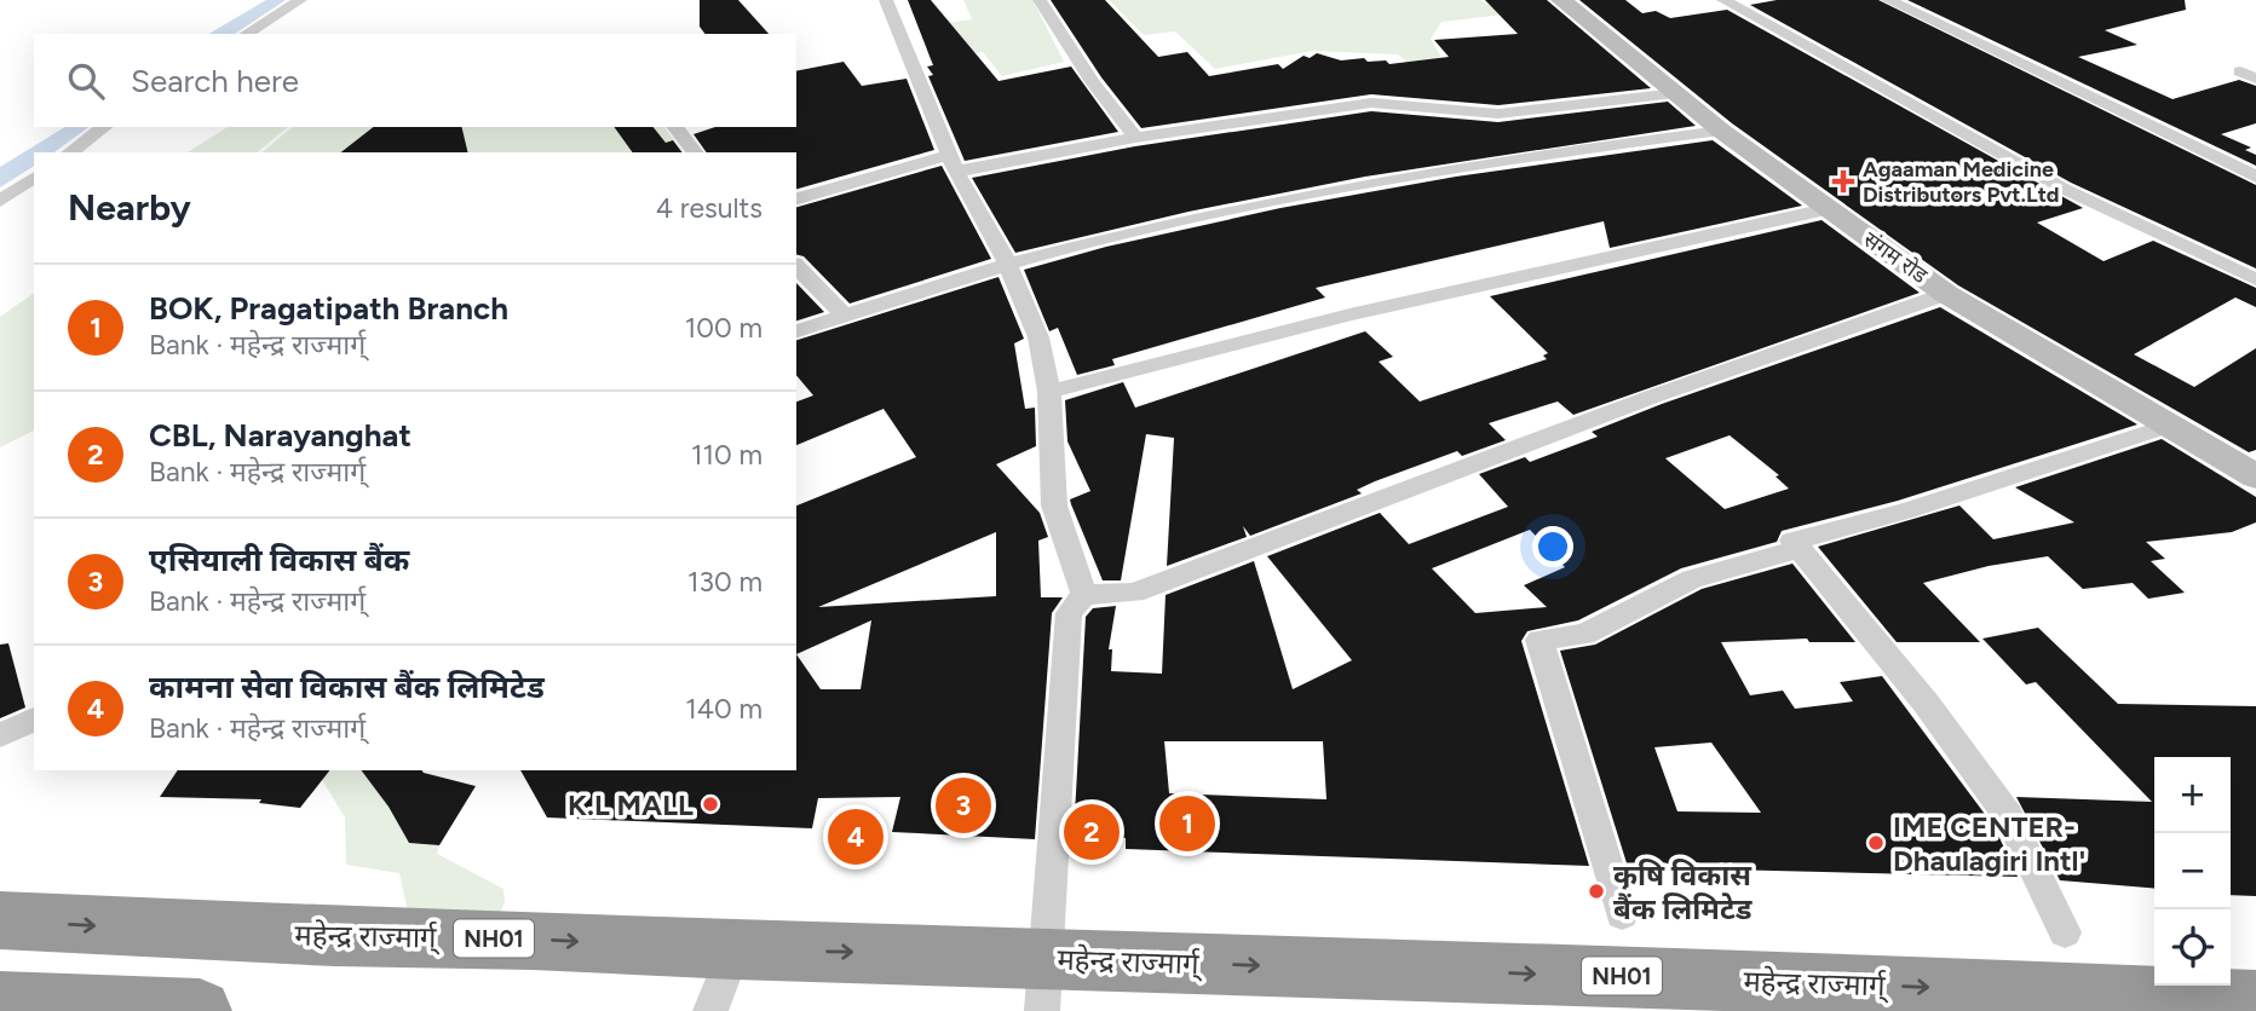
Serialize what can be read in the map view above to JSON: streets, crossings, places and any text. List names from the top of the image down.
{
  "streets": {
    "highway": ["महेन्द्र राज्मार्ग्", "NH01"],
    "street": ["संगम रोड"]
  },
  "one_way": ["महेन्द्र राज्मार्ग्"],
  "places": {
    "health": ["Agaaman Medicine Distributors Pvt.Ltd"],
    "other": ["K.L MALL", "IME CENTER- Dhaulagiri Intl'", "कृषि विकास बैंक लिमिटेड"]
  },
  "page": {
    "search": "Search here",
    "heading": ["Nearby", "4 results"],
    "list": [
      {
        "mark": "1",
        "name": "BOK, Pragatipath Branch",
        "note": "Bank · महेन्द्र राज्मार्ग्",
        "value": "100 m"
      },
      {
        "mark": "2",
        "name": "CBL, Narayanghat",
        "note": "Bank · महेन्द्र राज्मार्ग्",
        "value": "110 m"
      },
      {
        "mark": "3",
        "name": "एसियाली विकास बैंक",
        "note": "Bank · महेन्द्र राज्मार्ग्",
        "value": "130 m"
      },
      {
        "mark": "4",
        "name": "कामना सेवा विकास बैंक लिमिटेड",
        "note": "Bank · महेन्द्र राज्मार्ग्",
        "value": "140 m"
      }
    ],
    "map_buttons": ["+", "−"],
    "pins": [
      "3",
      "1",
      "2",
      "4"
    ]
  }
}
